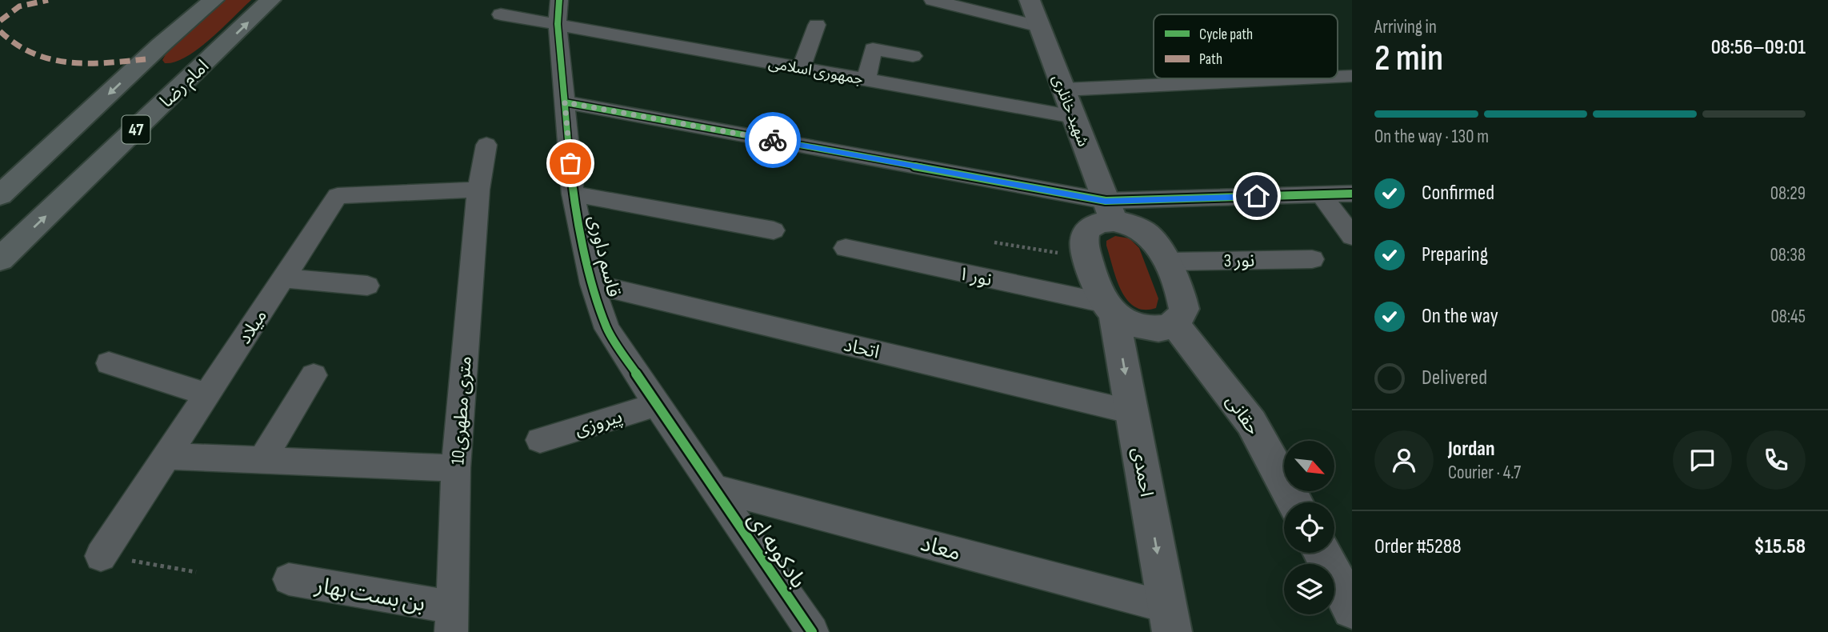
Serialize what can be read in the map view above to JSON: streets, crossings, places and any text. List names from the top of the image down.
{
  "streets": {
    "highway": ["امام رضا", "47"],
    "street": [
      "جمهوری اسلامی",
      "شهید خانلری",
      "قاسم داوری",
      "نور 3",
      "نور ۱",
      "میلاد",
      "اتحاد",
      "10متری مطهری",
      "حقانی",
      "پیروزی",
      "احمدی",
      "معاد",
      "بادکوبه ای",
      "بن بست بهار"
    ]
  },
  "crossings": [
    ["جمهوری اسلامی", "شهید خانلری"],
    ["جمهوری اسلامی", "قاسم داوری"],
    ["شهید خانلری", "احمدی"],
    ["قاسم داوری", "اتحاد"],
    ["قاسم داوری", "پیروزی"],
    ["قاسم داوری", "معاد"],
    ["قاسم داوری", "بادکوبه ای"],
    ["نور ۱", "احمدی"],
    ["میلاد", "10متری مطهری"],
    ["اتحاد", "احمدی"],
    ["10متری مطهری", "بن بست بهار"],
    ["احمدی", "معاد"],
    ["معاد", "بادکوبه ای"]
  ],
  "one_way": ["احمدی"],
  "legend": ["Cycle path", "Path"],
  "north": "bottom right",
  "page": {
    "heading": ["2 min", "Arriving in", "08:56–09:01"],
    "panel": [
      "Jordan",
      "Courier · 4.7",
      "Order #5288",
      "$15.58"
    ],
    "bar": "On the way · 130 m",
    "list": [
      ["Confirmed", "08:29"],
      ["Preparing", "08:38"],
      ["On the way", "08:45"],
      "Delivered"
    ]
  }
}
